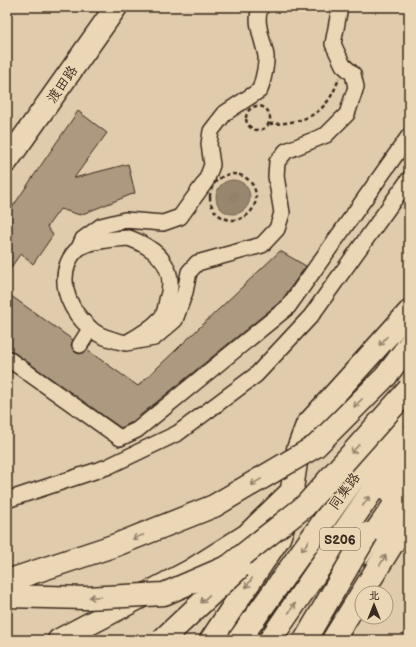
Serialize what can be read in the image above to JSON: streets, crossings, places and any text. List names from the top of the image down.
{
  "streets": {
    "main road": ["渡田路", "同集路", "S206"]
  },
  "north": "top"
}
